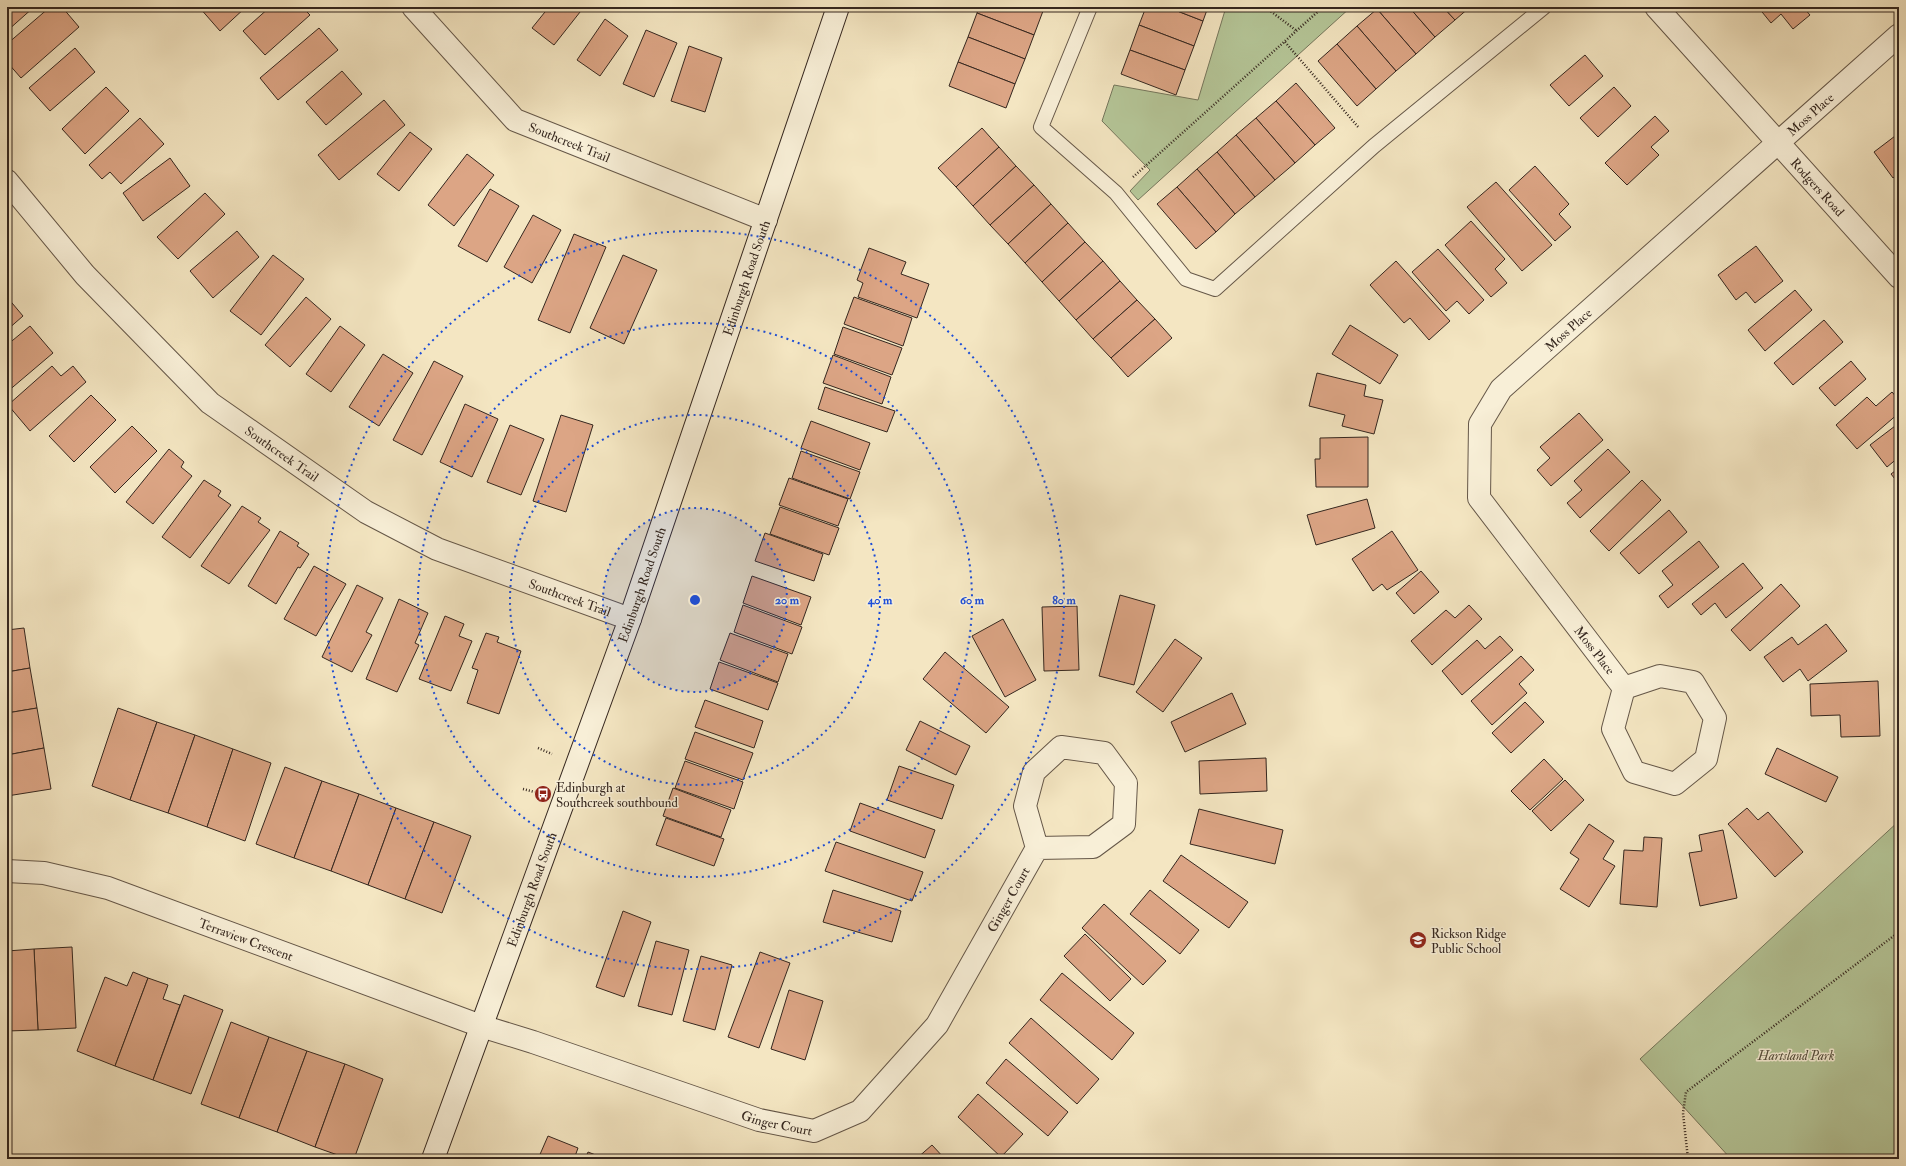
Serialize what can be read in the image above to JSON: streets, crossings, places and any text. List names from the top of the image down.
{
  "streets": {
    "street": [
      "Moss Place",
      "Southcreek Trail",
      "Rodgers Road",
      "Edinburgh Road South",
      "Ginger Court",
      "Terraview Crescent"
    ]
  },
  "crossings": [
    ["Moss Place", "Rodgers Road"],
    ["Southcreek Trail", "Edinburgh Road South"],
    ["Edinburgh Road South", "Ginger Court"],
    ["Edinburgh Road South", "Terraview Crescent"],
    ["Ginger Court", "Terraview Crescent"]
  ],
  "parks": ["Hartsland Park"],
  "places": {
    "bus stop": ["Edinburgh at Southcreek southbound"],
    "school or university": ["Rickson Ridge Public School"]
  },
  "rings": [
    "20 m",
    "40 m",
    "60 m",
    "80 m"
  ]
}
